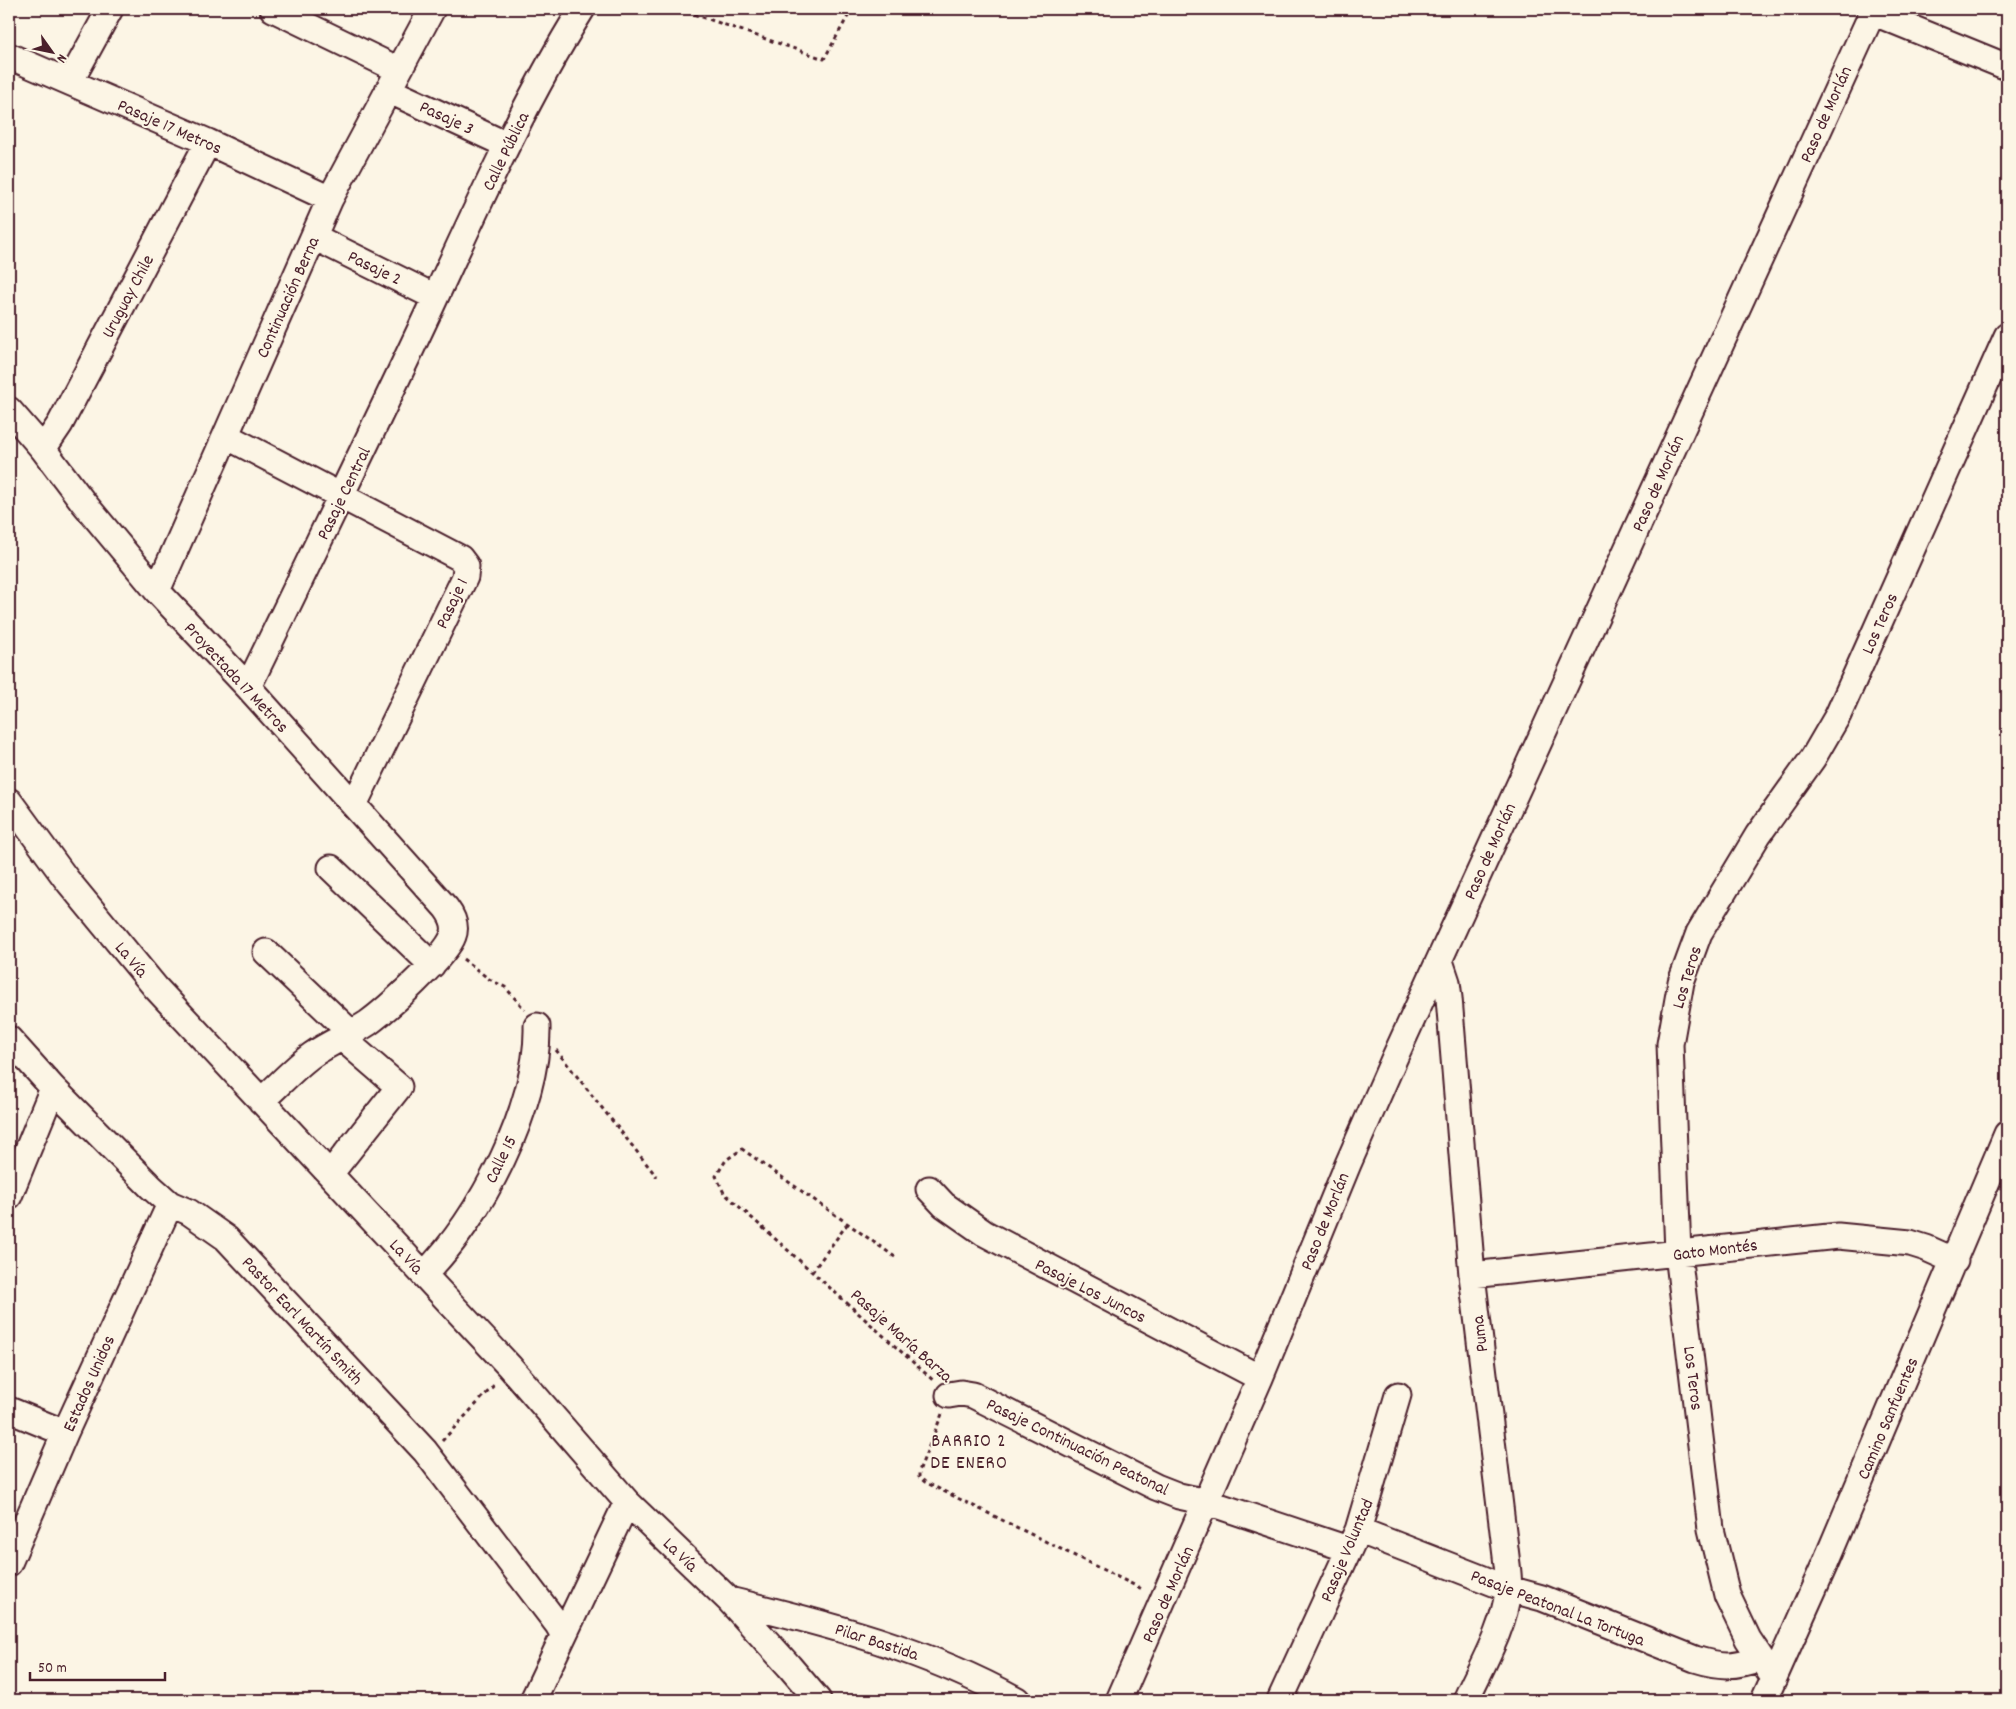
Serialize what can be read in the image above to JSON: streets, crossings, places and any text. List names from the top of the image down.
{
  "streets": {
    "street": [
      "Paso de Morlán",
      "Pasaje 3",
      "Pasaje 17 Metros",
      "Calle Pública",
      "Pasaje 2",
      "Uruguay Chile",
      "Continuación Berna",
      "Pasaje Central",
      "Pasaje 1",
      "Los Teros",
      "Proyectada 17 Metros",
      "La Vía",
      "Calle 15",
      "Gato Montés",
      "Pasaje Los Juncos",
      "Pastor Earl Martín Smith",
      "Puma",
      "Estados Unidos",
      "Camino Sanfuentes",
      "Pasaje Continuación Peatonal",
      "Pasaje Voluntad",
      "Pasaje Peatonal La Tortuga",
      "Pilar Bastida"
    ],
    "path": ["Pasaje María Barza"]
  },
  "crossings": [
    ["Paso de Morlán", "Pasaje Los Juncos"],
    ["Paso de Morlán", "Puma"],
    ["Paso de Morlán", "Pasaje María Barza"],
    ["Paso de Morlán", "Pasaje Continuación Peatonal"],
    ["Paso de Morlán", "Pasaje Peatonal La Tortuga"],
    ["Pasaje 3", "Calle Pública"],
    ["Pasaje 3", "Continuación Berna"],
    ["Pasaje 17 Metros", "Uruguay Chile"],
    ["Pasaje 17 Metros", "Continuación Berna"],
    ["Calle Pública", "Pasaje 2"],
    ["Calle Pública", "Pasaje Central"],
    ["Pasaje 2", "Continuación Berna"],
    ["Pasaje 2", "Pasaje Central"],
    ["Uruguay Chile", "Proyectada 17 Metros"],
    ["Continuación Berna", "Pasaje 1"],
    ["Continuación Berna", "Proyectada 17 Metros"],
    ["Pasaje Central", "Pasaje 1"],
    ["Pasaje Central", "Proyectada 17 Metros"],
    ["Pasaje 1", "Proyectada 17 Metros"],
    ["Los Teros", "Gato Montés"],
    ["Los Teros", "Camino Sanfuentes"],
    ["Los Teros", "Pasaje Peatonal La Tortuga"],
    ["La Vía", "Calle 15"],
    ["La Vía", "Pilar Bastida"],
    ["Gato Montés", "Puma"],
    ["Gato Montés", "Camino Sanfuentes"],
    ["Pastor Earl Martín Smith", "Estados Unidos"],
    ["Puma", "Pasaje Peatonal La Tortuga"],
    ["Pasaje María Barza", "Pasaje Continuación Peatonal"],
    ["Camino Sanfuentes", "Pasaje Peatonal La Tortuga"],
    ["Pasaje Continuación Peatonal", "Pasaje Peatonal La Tortuga"],
    ["Pasaje Voluntad", "Pasaje Peatonal La Tortuga"]
  ],
  "districts": ["BARRIO 2 DE ENERO"],
  "scale_bar": "50 m",
  "north": "bottom right"
}
